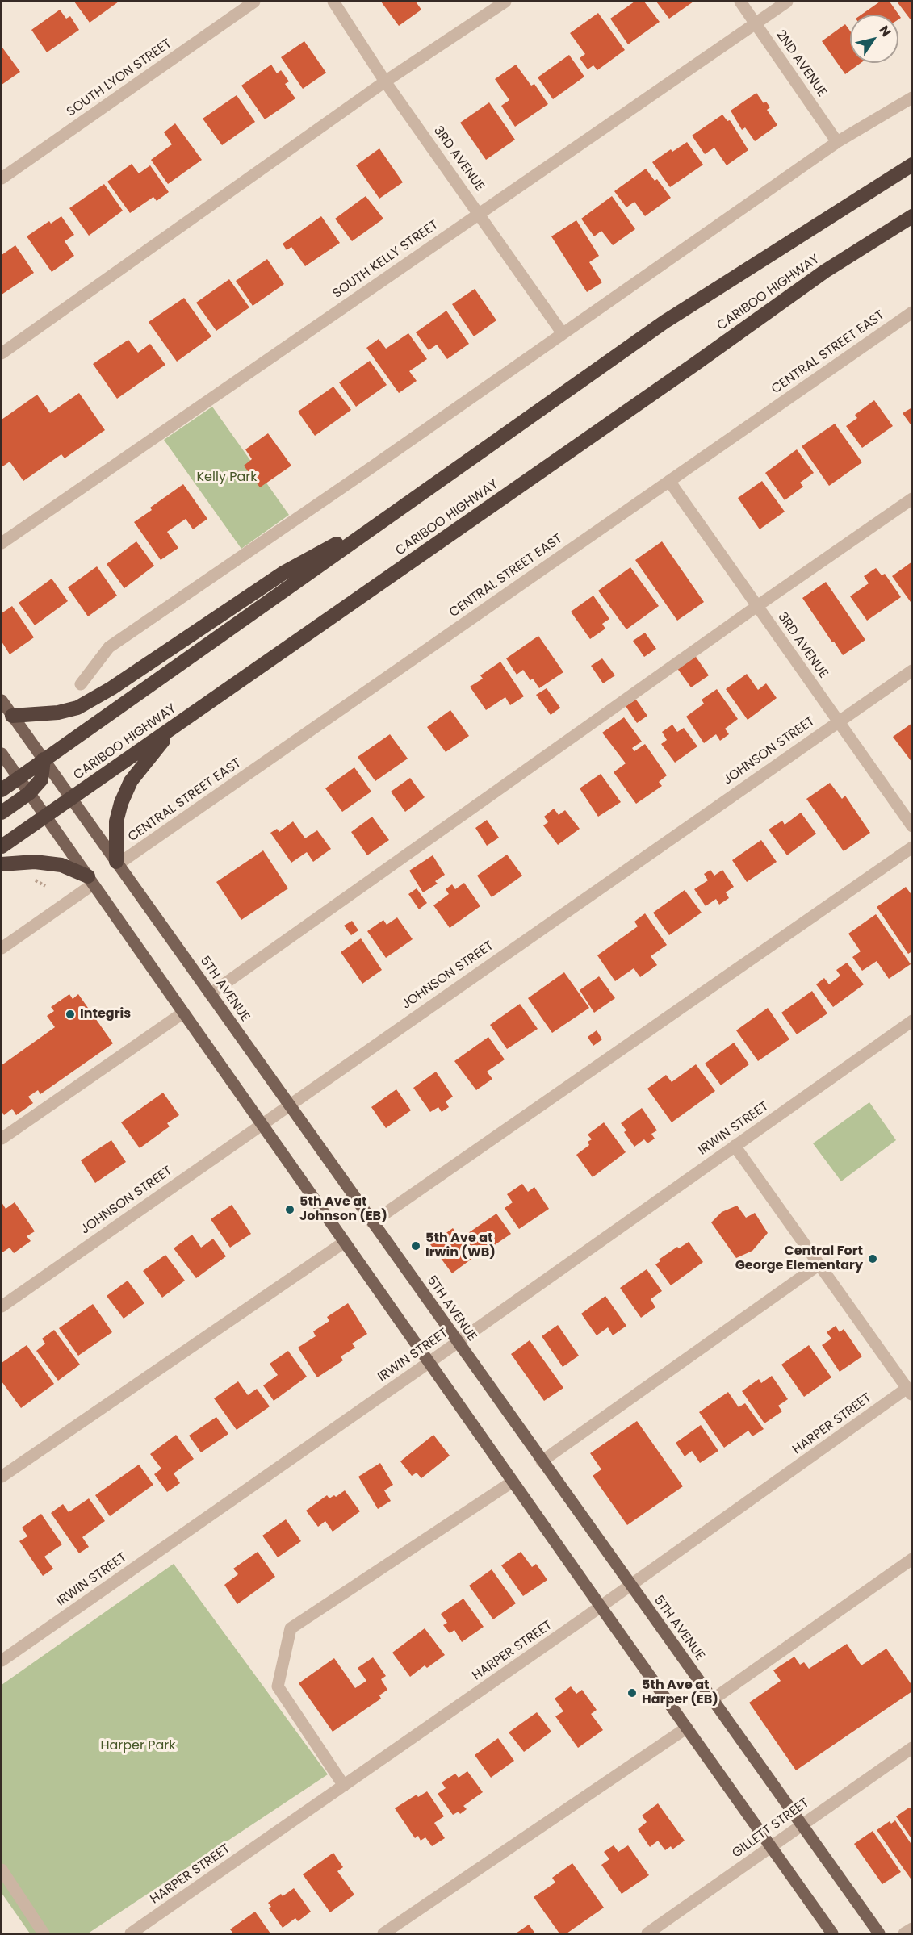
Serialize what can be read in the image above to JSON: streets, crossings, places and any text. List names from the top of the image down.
{
  "streets": {
    "highway": ["CARIBOO HIGHWAY"],
    "main road": ["5TH AVENUE"],
    "street": [
      "2ND AVENUE",
      "SOUTH LYON STREET",
      "3RD AVENUE",
      "SOUTH KELLY STREET",
      "CENTRAL STREET EAST",
      "JOHNSON STREET",
      "IRWIN STREET",
      "HARPER STREET",
      "GILLETT STREET"
    ]
  },
  "crossings": [
    ["2ND AVENUE", "SOUTH KELLY STREET"],
    ["3RD AVENUE", "SOUTH KELLY STREET"],
    ["3RD AVENUE", "CENTRAL STREET EAST"],
    ["3RD AVENUE", "JOHNSON STREET"],
    ["CARIBOO HIGHWAY", "5TH AVENUE"],
    ["CENTRAL STREET EAST", "5TH AVENUE"],
    ["JOHNSON STREET", "5TH AVENUE"],
    ["5TH AVENUE", "IRWIN STREET"],
    ["5TH AVENUE", "HARPER STREET"],
    ["5TH AVENUE", "GILLETT STREET"]
  ],
  "parks": ["Kelly Park", "Harper Park"],
  "places": [
    "Integris",
    "5th Ave at Johnson (EB)",
    "5th Ave at Irwin (WB)",
    "Central Fort George Elementary",
    "5th Ave at Harper (EB)"
  ],
  "north": "top right"
}
